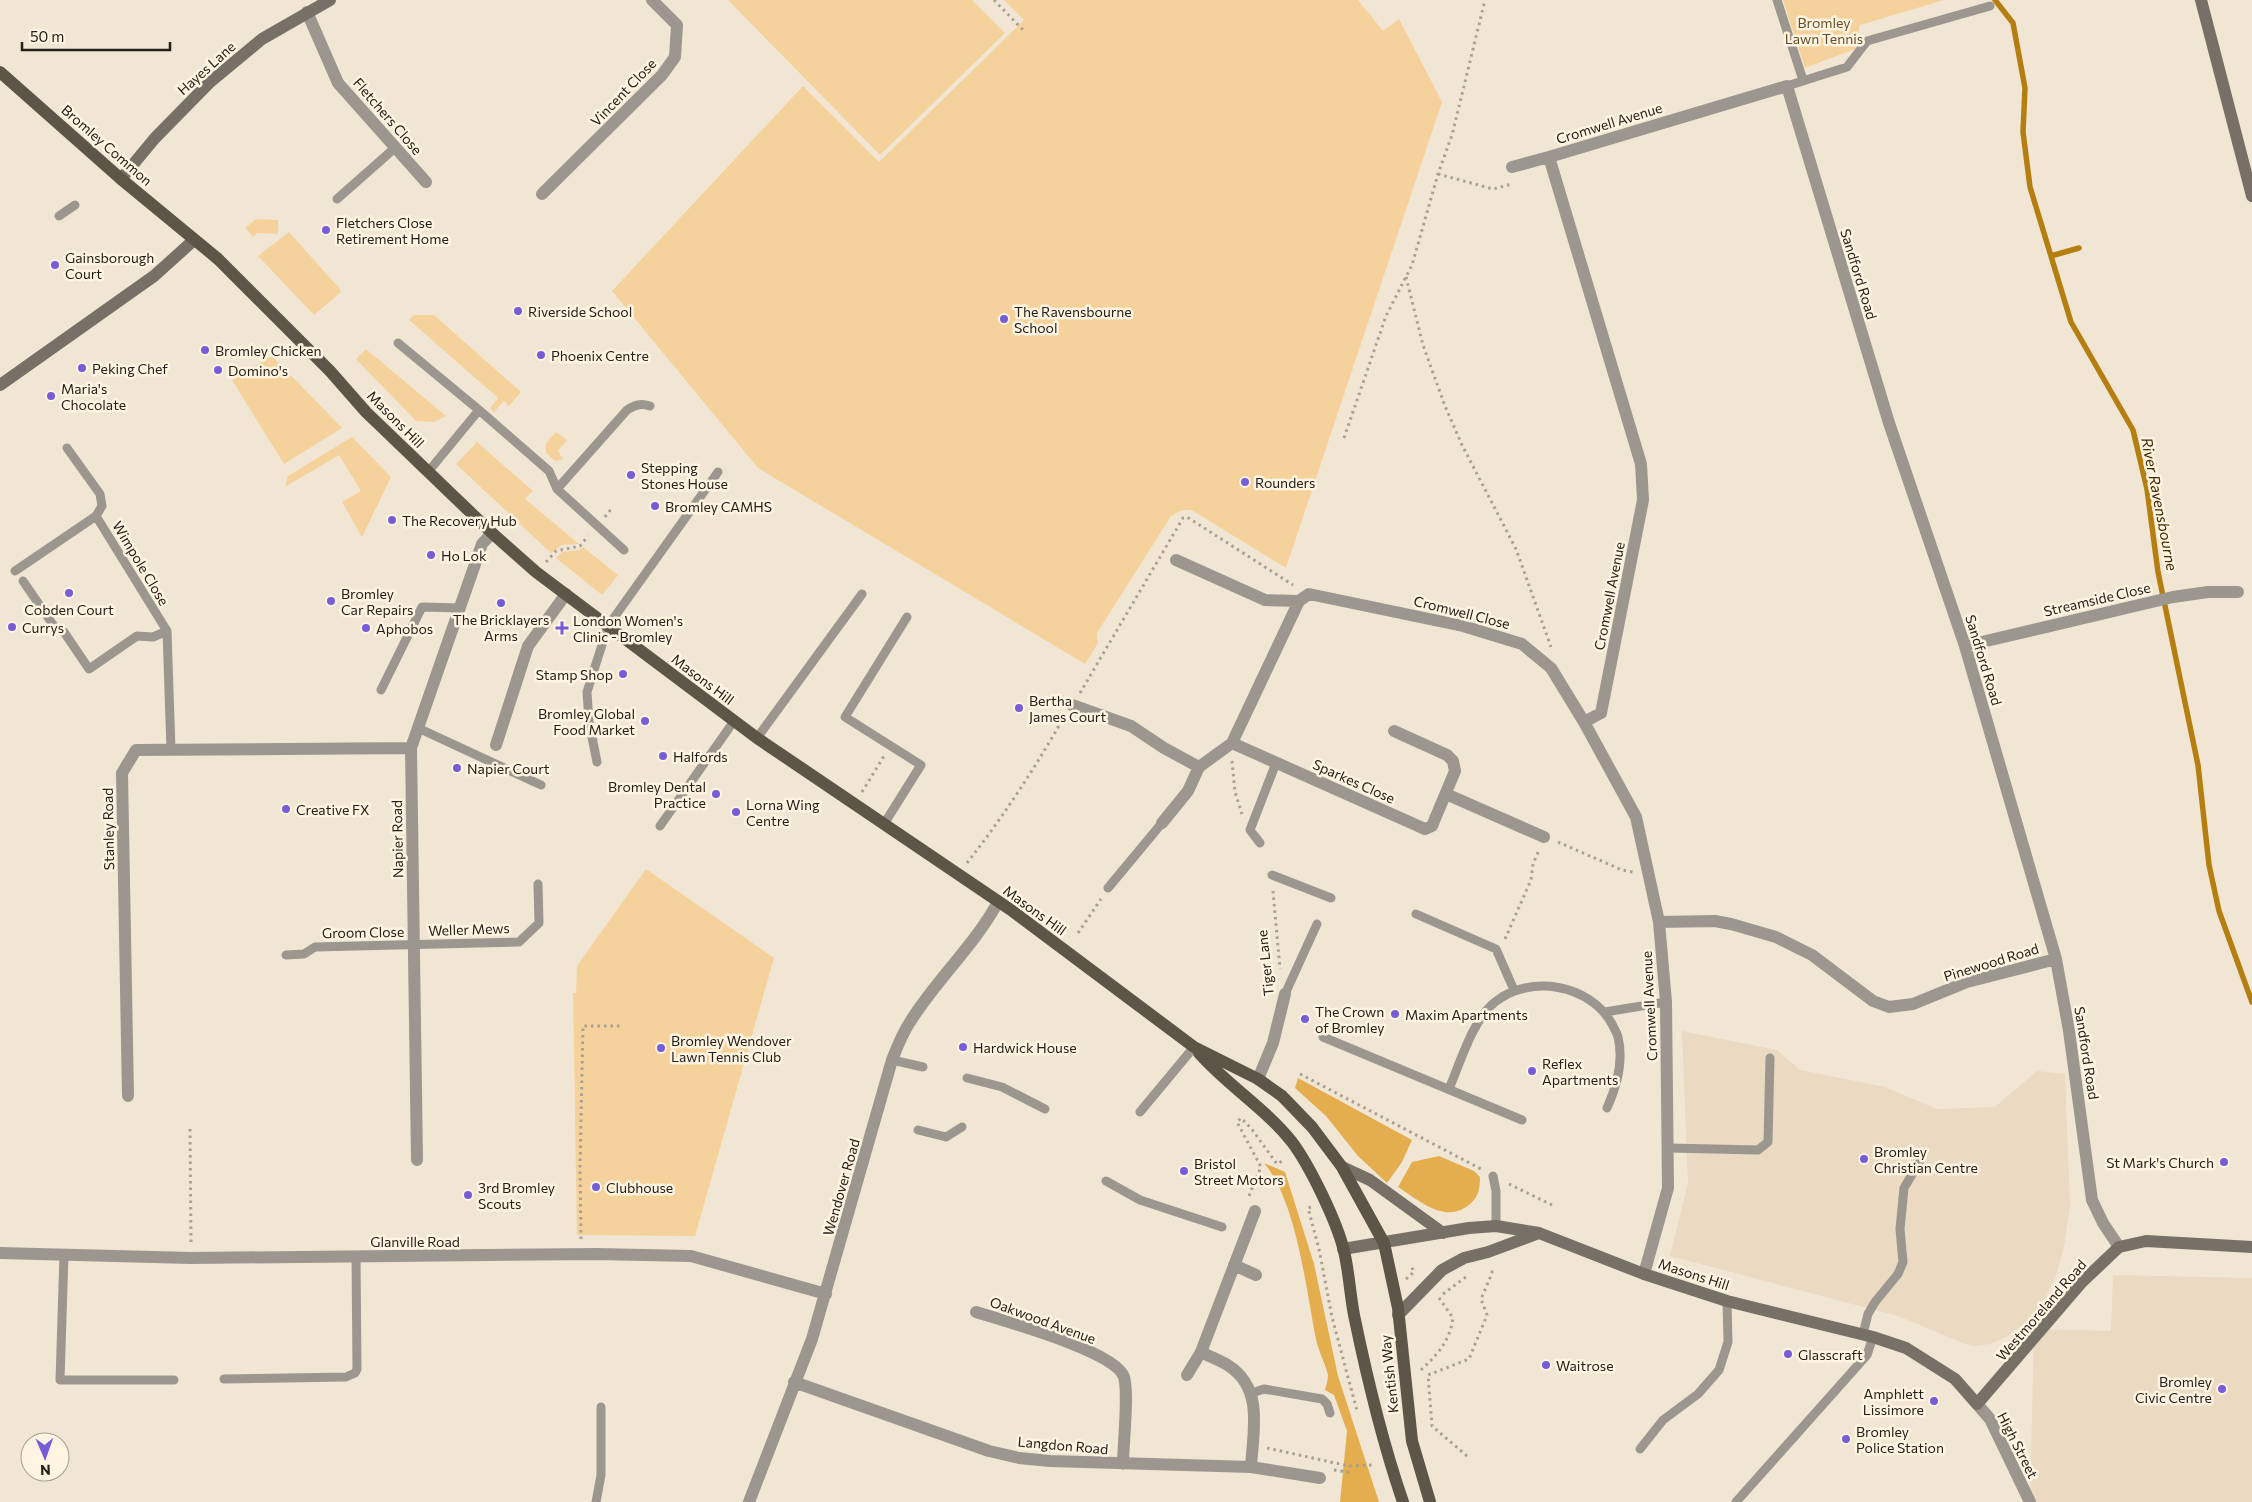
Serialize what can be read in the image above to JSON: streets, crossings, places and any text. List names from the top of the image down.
{
  "streets": {
    "main road": [
      "Hayes Lane",
      "Bromley Common",
      "Masons Hill",
      "Westmoreland Road",
      "Kentish Way"
    ],
    "street": [
      "Vincent Close",
      "Fletchers Close",
      "Cromwell Avenue",
      "Sandford Road",
      "Streamside Close",
      "Cromwell Close",
      "Sparkes Close",
      "Stanley Road",
      "Napier Road",
      "Pinewood Road",
      "Tiger Lane",
      "Wendover Road",
      "Glanville Road",
      "Oakwood Avenue",
      "Langdon Road",
      "High Street"
    ],
    "lane": ["Wimpole Close", "Weller Mews", "Groom Close"]
  },
  "crossings": [
    ["Hayes Lane", "Fletchers Close"],
    ["Hayes Lane", "Bromley Common"],
    ["Cromwell Avenue", "Sandford Road"],
    ["Cromwell Avenue", "Masons Hill"],
    ["Cromwell Avenue", "Cromwell Close"],
    ["Cromwell Avenue", "Pinewood Road"],
    ["Bromley Common", "Masons Hill"],
    ["Sandford Road", "Streamside Close"],
    ["Sandford Road", "Pinewood Road"],
    ["Sandford Road", "Westmoreland Road"],
    ["Masons Hill", "Napier Road"],
    ["Masons Hill", "Tiger Lane"],
    ["Masons Hill", "Wendover Road"],
    ["Masons Hill", "Westmoreland Road"],
    ["Masons Hill", "Kentish Way"],
    ["Masons Hill", "High Street"],
    ["Wimpole Close", "Stanley Road"],
    ["Stanley Road", "Napier Road"],
    ["Napier Road", "Weller Mews"],
    ["Napier Road", "Groom Close"],
    ["Weller Mews", "Groom Close"],
    ["Wendover Road", "Glanville Road"],
    ["Wendover Road", "Langdon Road"],
    ["Westmoreland Road", "High Street"],
    ["Oakwood Avenue", "Langdon Road"]
  ],
  "water": ["River Ravensbourne"],
  "parks": ["Bromley Lawn Tennis"],
  "places": {
    "other": [
      "Fletchers Close Retirement Home",
      "Gainsborough Court",
      "Riverside School",
      "The Ravensbourne School",
      "Bromley Chicken",
      "Phoenix Centre",
      "Peking Chef",
      "Domino's",
      "Maria's Chocolate",
      "Stepping Stones House",
      "Rounders",
      "Bromley CAMHS",
      "The Recovery Hub",
      "Ho Lok",
      "Cobden Court",
      "Bromley Car Repairs",
      "The Bricklayers Arms",
      "Currys",
      "Aphobos",
      "Stamp Shop",
      "Bertha James Court",
      "Bromley Global Food Market",
      "Halfords",
      "Napier Court",
      "Bromley Dental Practice",
      "Creative FX",
      "Lorna Wing Centre",
      "Maxim Apartments",
      "The Crown of Bromley",
      "Hardwick House",
      "Bromley Wendover Lawn Tennis Club",
      "Reflex Apartments",
      "Bromley Christian Centre",
      "St Mark's Church",
      "Bristol Street Motors",
      "Clubhouse",
      "3rd Bromley Scouts",
      "Glasscraft",
      "Waitrose",
      "Bromley Civic Centre",
      "Amphlett Lissimore",
      "Bromley Police Station"
    ],
    "health": ["London Women's Clinic - Bromley"]
  },
  "scale_bar": "50 m",
  "north": "bottom"
}
